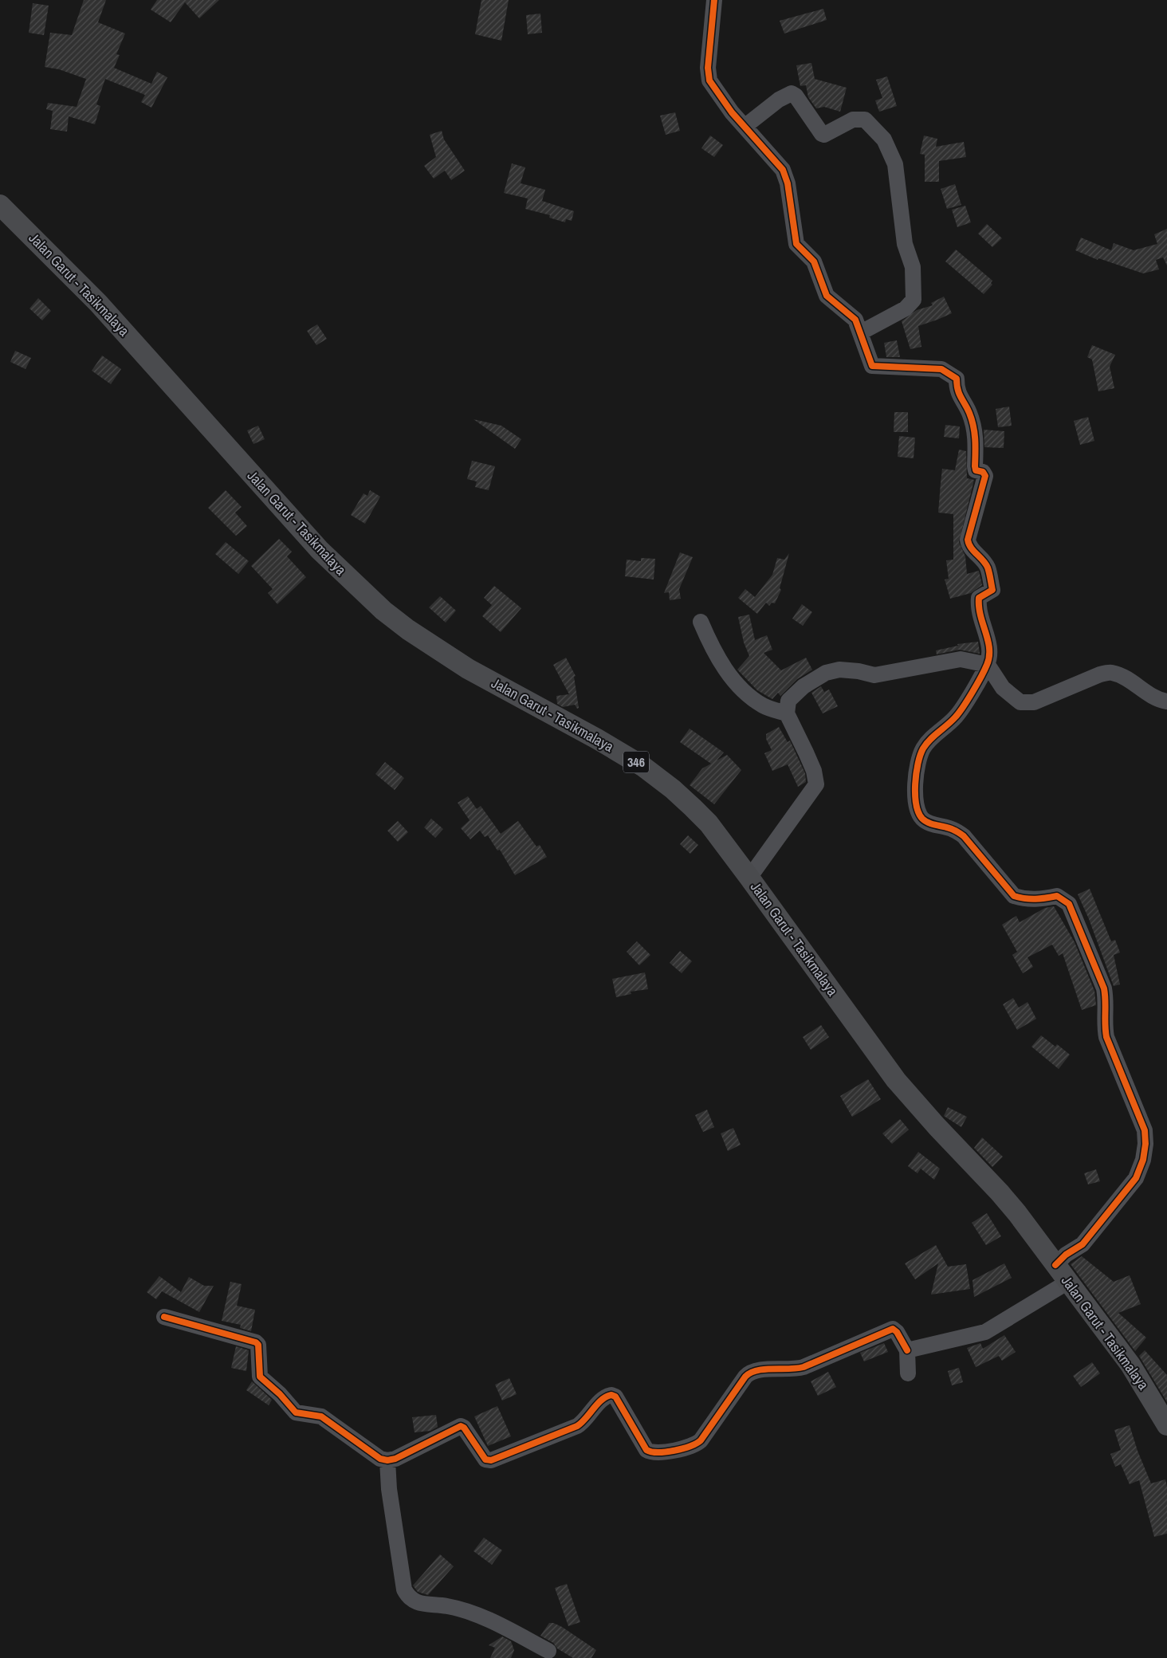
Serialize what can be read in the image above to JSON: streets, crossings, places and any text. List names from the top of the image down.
{
  "streets": {
    "main road": ["Jalan Garut - Tasikmalaya", "346"]
  }
}
